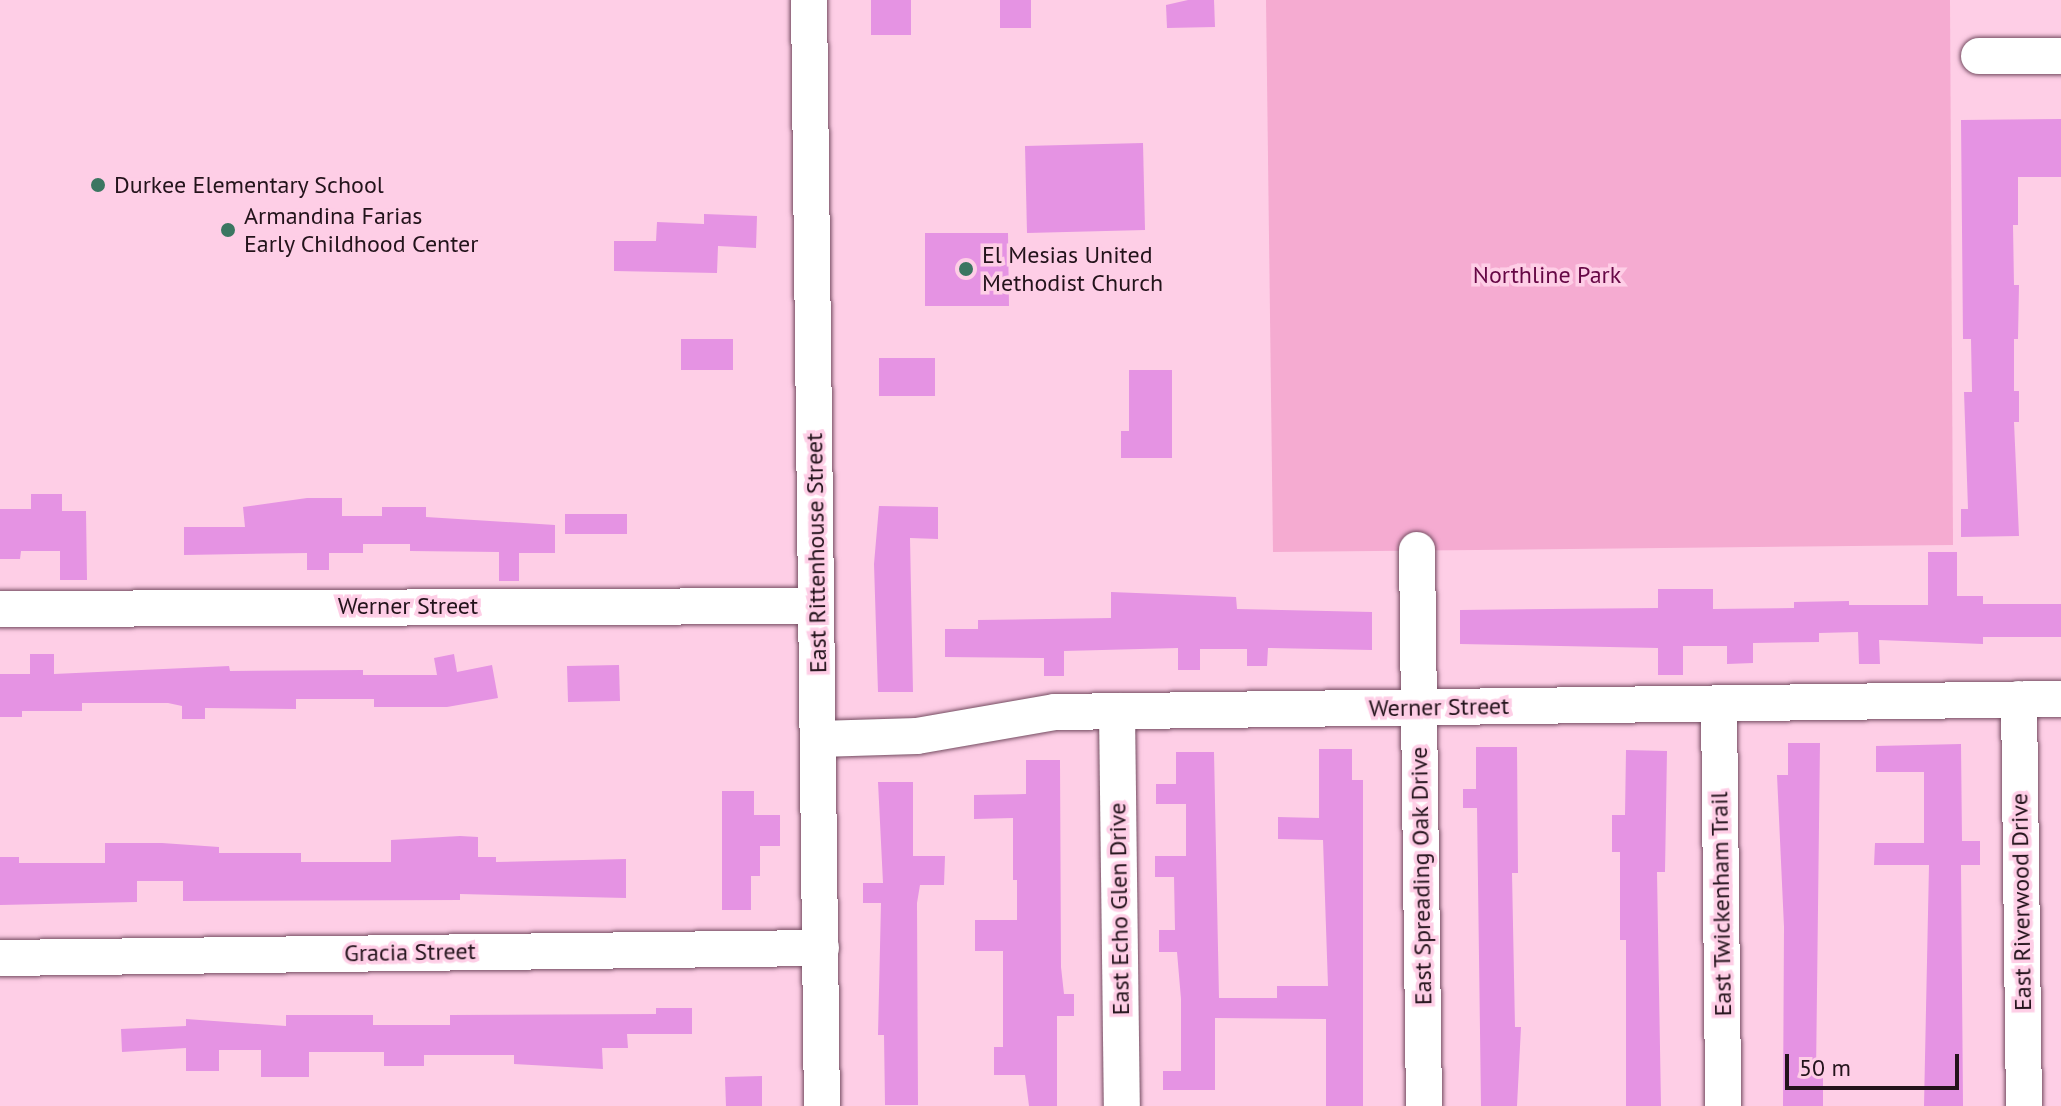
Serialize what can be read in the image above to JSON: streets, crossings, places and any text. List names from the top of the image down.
{
  "streets": {
    "street": [
      "East Rittenhouse Street",
      "Werner Street",
      "East Spreading Oak Drive",
      "East Riverwood Drive",
      "East Twickenham Trail",
      "East Echo Glen Drive",
      "Gracia Street"
    ]
  },
  "crossings": [
    ["East Rittenhouse Street", "Werner Street"],
    ["East Rittenhouse Street", "Gracia Street"],
    ["Werner Street", "East Spreading Oak Drive"],
    ["Werner Street", "East Riverwood Drive"],
    ["Werner Street", "East Twickenham Trail"],
    ["Werner Street", "East Echo Glen Drive"]
  ],
  "parks": ["Northline Park"],
  "places": ["Durkee Elementary School", "Armandina Farias Early Childhood Center", "El Mesias United Methodist Church"],
  "scale_bar": "50 m"
}
